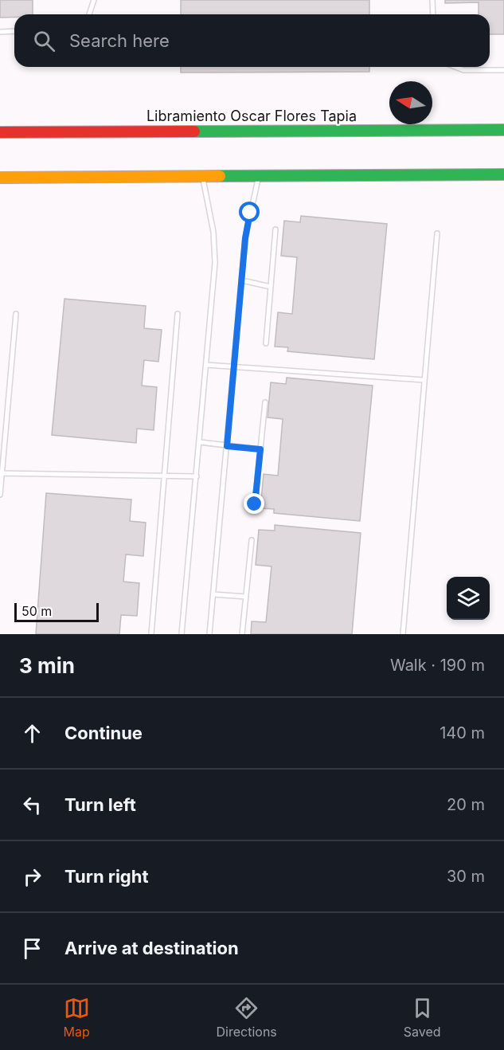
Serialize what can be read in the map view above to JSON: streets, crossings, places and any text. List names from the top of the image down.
{
  "streets": {
    "highway": ["Libramiento Oscar Flores Tapia"]
  },
  "scale_bar": "50 m",
  "north": "left",
  "page": {
    "search": "Search here",
    "scale": "50 m",
    "heading": ["3 min", "Walk · 190 m"],
    "list": [
      ["Continue", "140 m"],
      ["Turn left", "20 m"],
      ["Turn right", "30 m"],
      "Arrive at destination"
    ],
    "nav": ["Map", "Directions", "Saved"]
  }
}
